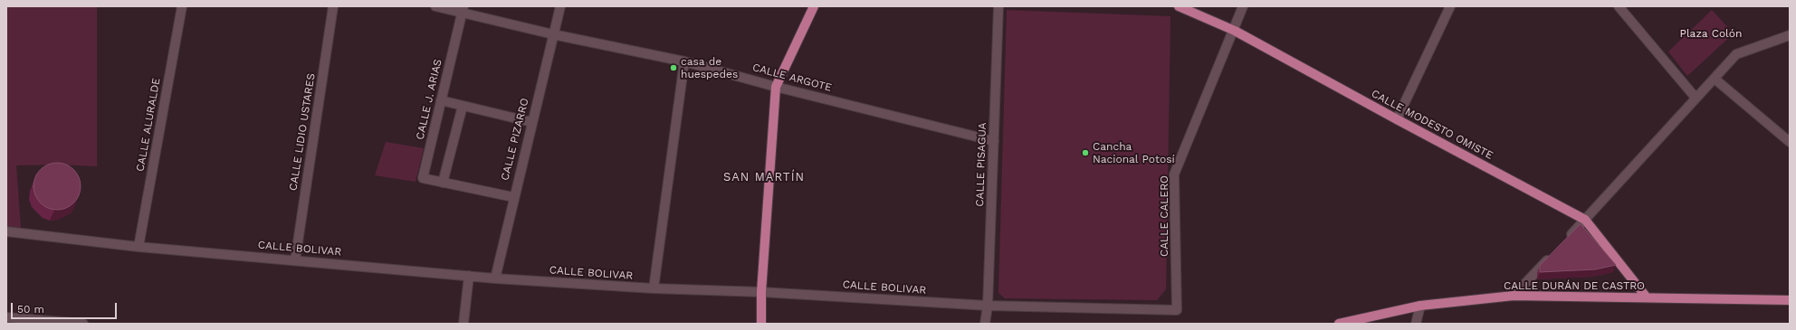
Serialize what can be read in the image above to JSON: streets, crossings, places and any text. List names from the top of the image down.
{
  "streets": {
    "main road": ["CALLE MODESTO OMISTE", "CALLE DURÁN DE CASTRO"],
    "street": [
      "CALLE ARGOTE",
      "CALLE J. ARIAS",
      "CALLE ALURALDE",
      "CALLE LIDIO USTARES",
      "CALLE PIZARRO",
      "CALLE PISAGUA",
      "CALLE CALERO",
      "CALLE BOLIVAR"
    ]
  },
  "crossings": [
    ["CALLE ARGOTE", "CALLE J. ARIAS"],
    ["CALLE ARGOTE", "CALLE PIZARRO"],
    ["CALLE ARGOTE", "CALLE PISAGUA"],
    ["CALLE J. ARIAS", "CALLE PIZARRO"],
    ["CALLE ALURALDE", "CALLE BOLIVAR"],
    ["CALLE MODESTO OMISTE", "CALLE CALERO"],
    ["CALLE MODESTO OMISTE", "CALLE DURÁN DE CASTRO"],
    ["CALLE LIDIO USTARES", "CALLE BOLIVAR"],
    ["CALLE PIZARRO", "CALLE BOLIVAR"],
    ["CALLE PISAGUA", "CALLE BOLIVAR"],
    ["CALLE CALERO", "CALLE BOLIVAR"]
  ],
  "districts": ["SAN MARTÍN"],
  "parks": ["Plaza Colón"],
  "places": ["casa de huespedes", "Cancha Nacional Potosí"],
  "scale_bar": "50 m"
}
